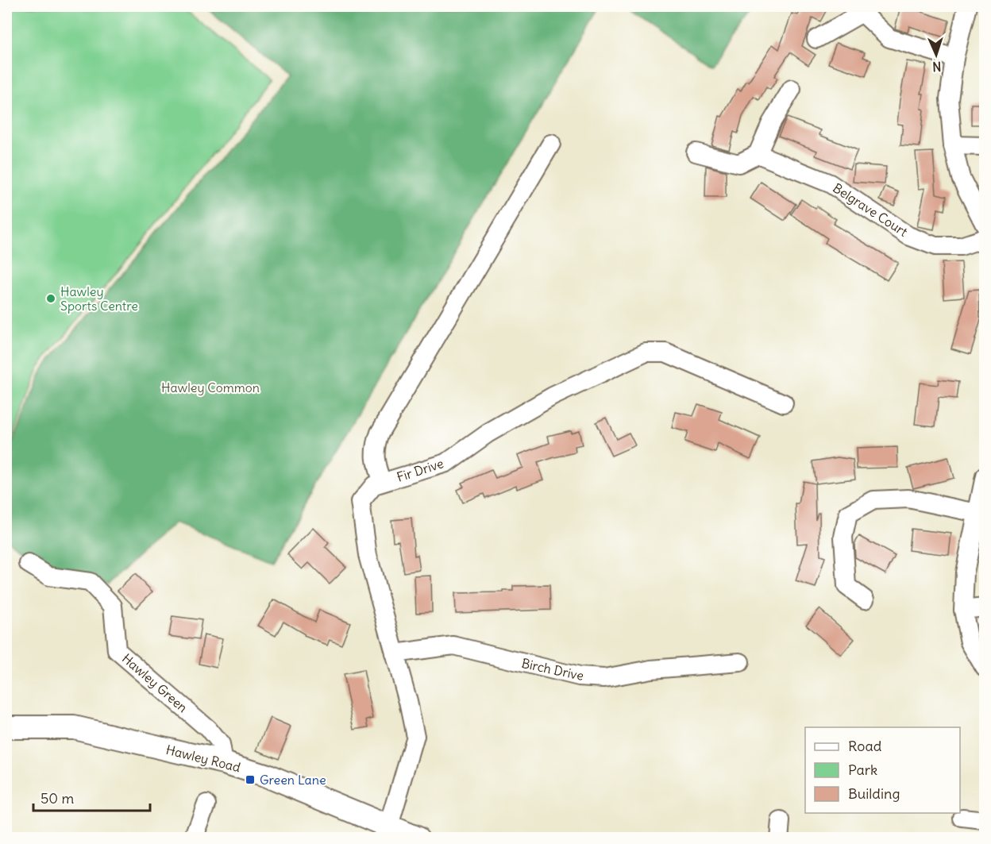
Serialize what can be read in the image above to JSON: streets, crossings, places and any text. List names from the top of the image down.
{
  "streets": {
    "main road": ["Hawley Road"],
    "street": [
      "Belgrave Court",
      "Fir Drive",
      "Birch Drive",
      "Hawley Green"
    ]
  },
  "crossings": [
    ["Fir Drive", "Birch Drive"],
    ["Fir Drive", "Hawley Road"],
    ["Hawley Green", "Hawley Road"]
  ],
  "parks": ["Hawley Common"],
  "places": {
    "other": ["Hawley Sports Centre"],
    "transit": ["Green Lane"]
  },
  "legend": ["Road", "Park", "Building"],
  "scale_bar": "50 m",
  "north": "bottom"
}
